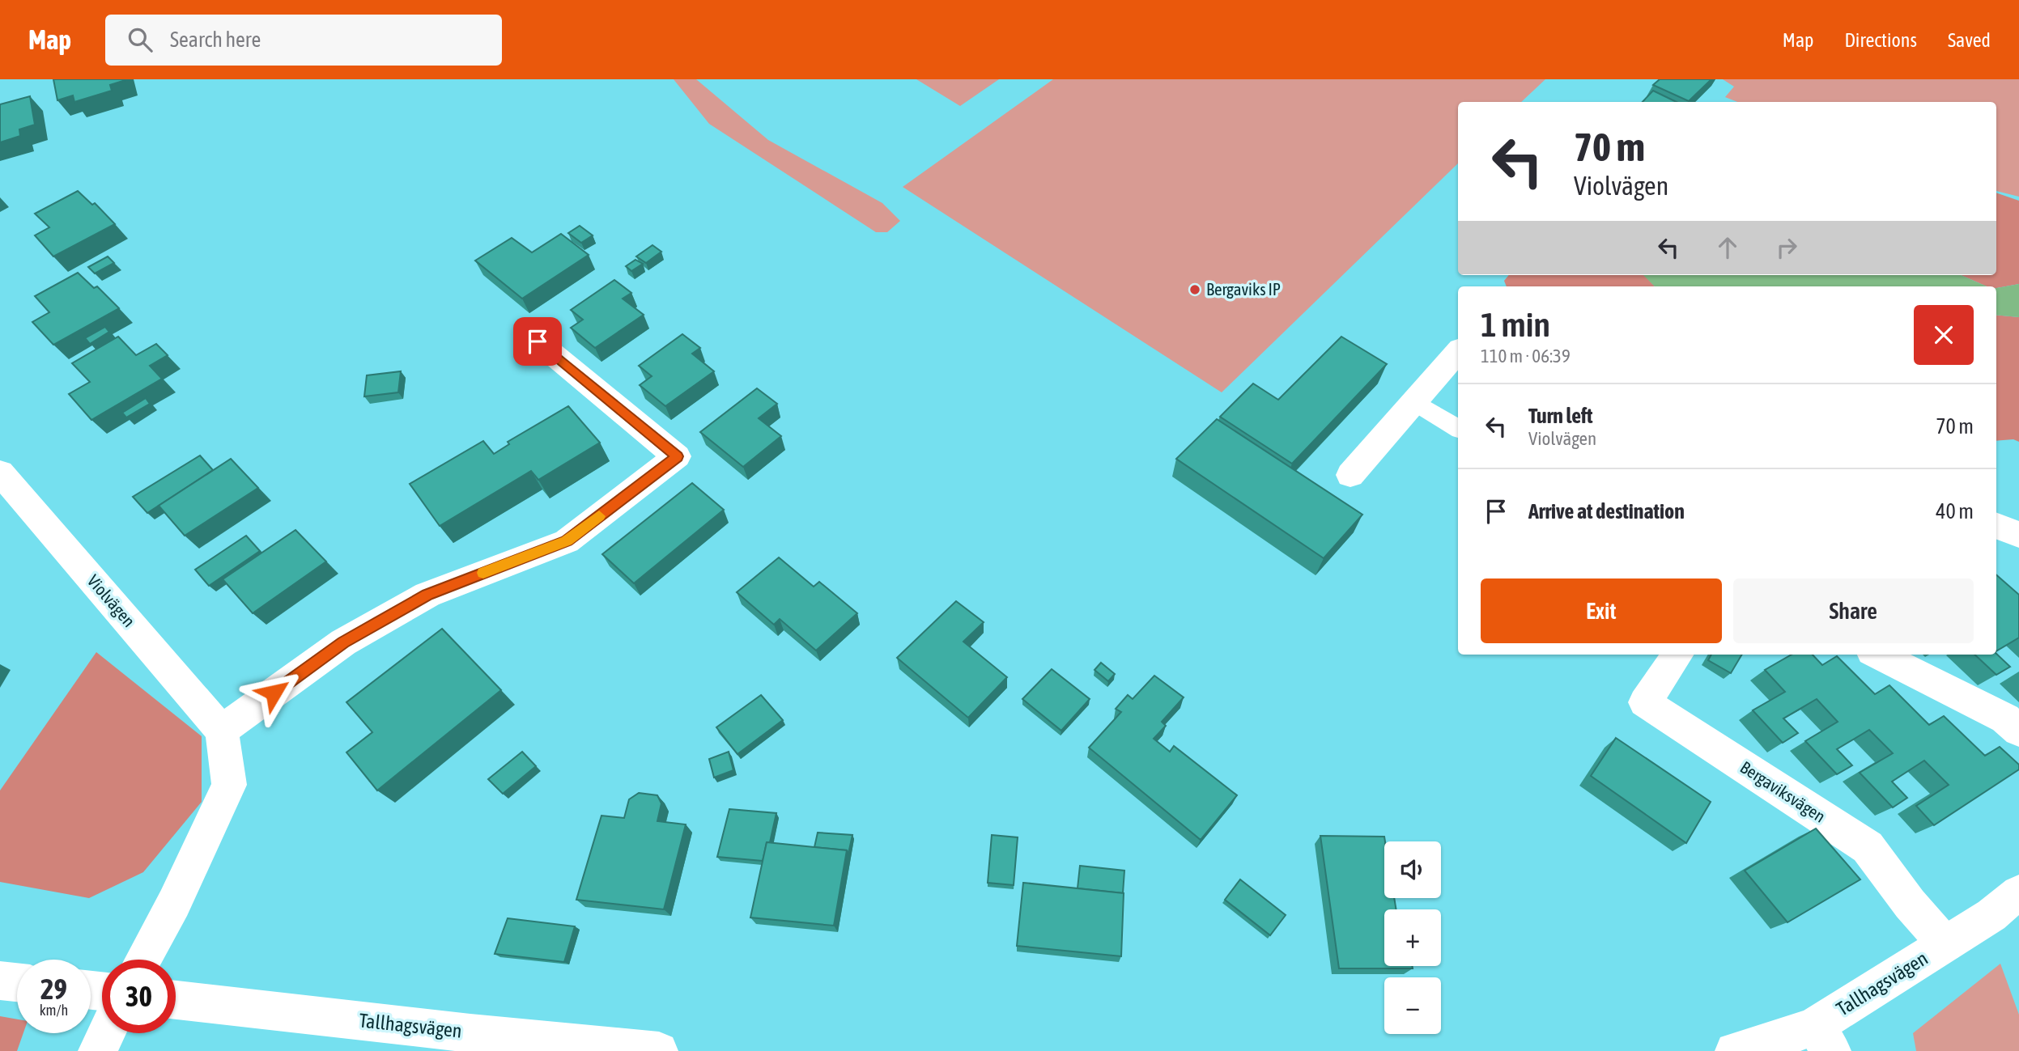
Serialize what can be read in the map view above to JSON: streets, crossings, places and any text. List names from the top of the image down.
{
  "streets": {
    "street": ["Violvägen", "Bergaviksvägen", "Tallhagsvägen"]
  },
  "crossings": [
    ["Bergaviksvägen", "Tallhagsvägen"]
  ],
  "places": ["Bergaviks IP"],
  "page": {
    "header": "Map",
    "search": "Search here",
    "nav": ["Map", "Directions", "Saved"],
    "turn": ["70 m", "Violvägen"],
    "heading": ["1 min", "110 m · 06:39"],
    "list": [
      {
        "name": "Turn left",
        "note": "Violvägen",
        "value": "70 m"
      },
      {
        "name": "Arrive at destination",
        "value": "40 m"
      }
    ],
    "buttons": ["Exit", "Share"],
    "map_buttons": ["+", "−"],
    "speed": "29 km/h",
    "limit": "30"
  }
}
